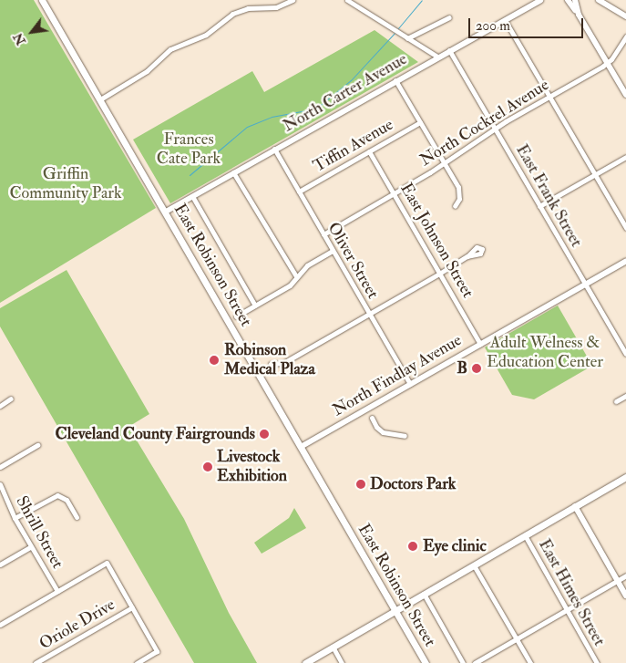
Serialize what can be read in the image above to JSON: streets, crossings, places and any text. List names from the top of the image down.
{
  "streets": {
    "main road": ["East Robinson Street"],
    "street": [
      "North Carter Avenue",
      "North Cockrel Avenue",
      "Tiffin Avenue",
      "East Frank Street",
      "East Johnson Street",
      "Oliver Street",
      "North Findlay Avenue",
      "Shrill Street",
      "East Himes Street",
      "Oriole Drive"
    ]
  },
  "crossings": [
    ["North Carter Avenue", "East Frank Street"],
    ["North Carter Avenue", "Oliver Street"],
    ["North Carter Avenue", "East Robinson Street"],
    ["North Cockrel Avenue", "East Frank Street"],
    ["North Cockrel Avenue", "East Johnson Street"],
    ["North Cockrel Avenue", "Oliver Street"],
    ["Tiffin Avenue", "East Johnson Street"],
    ["Tiffin Avenue", "Oliver Street"],
    ["East Frank Street", "North Findlay Avenue"],
    ["East Johnson Street", "North Findlay Avenue"],
    ["Oliver Street", "North Findlay Avenue"],
    ["East Robinson Street", "North Findlay Avenue"]
  ],
  "parks": ["Frances Cate Park", "Griffin Community Park", "Adult Welness & Education Center"],
  "places": [
    "Robinson Medical Plaza",
    "B",
    "Cleveland County Fairgrounds",
    "Livestock Exhibition",
    "Doctors Park",
    "Eye clinic"
  ],
  "scale_bar": "200 m",
  "north": "bottom left"
}
